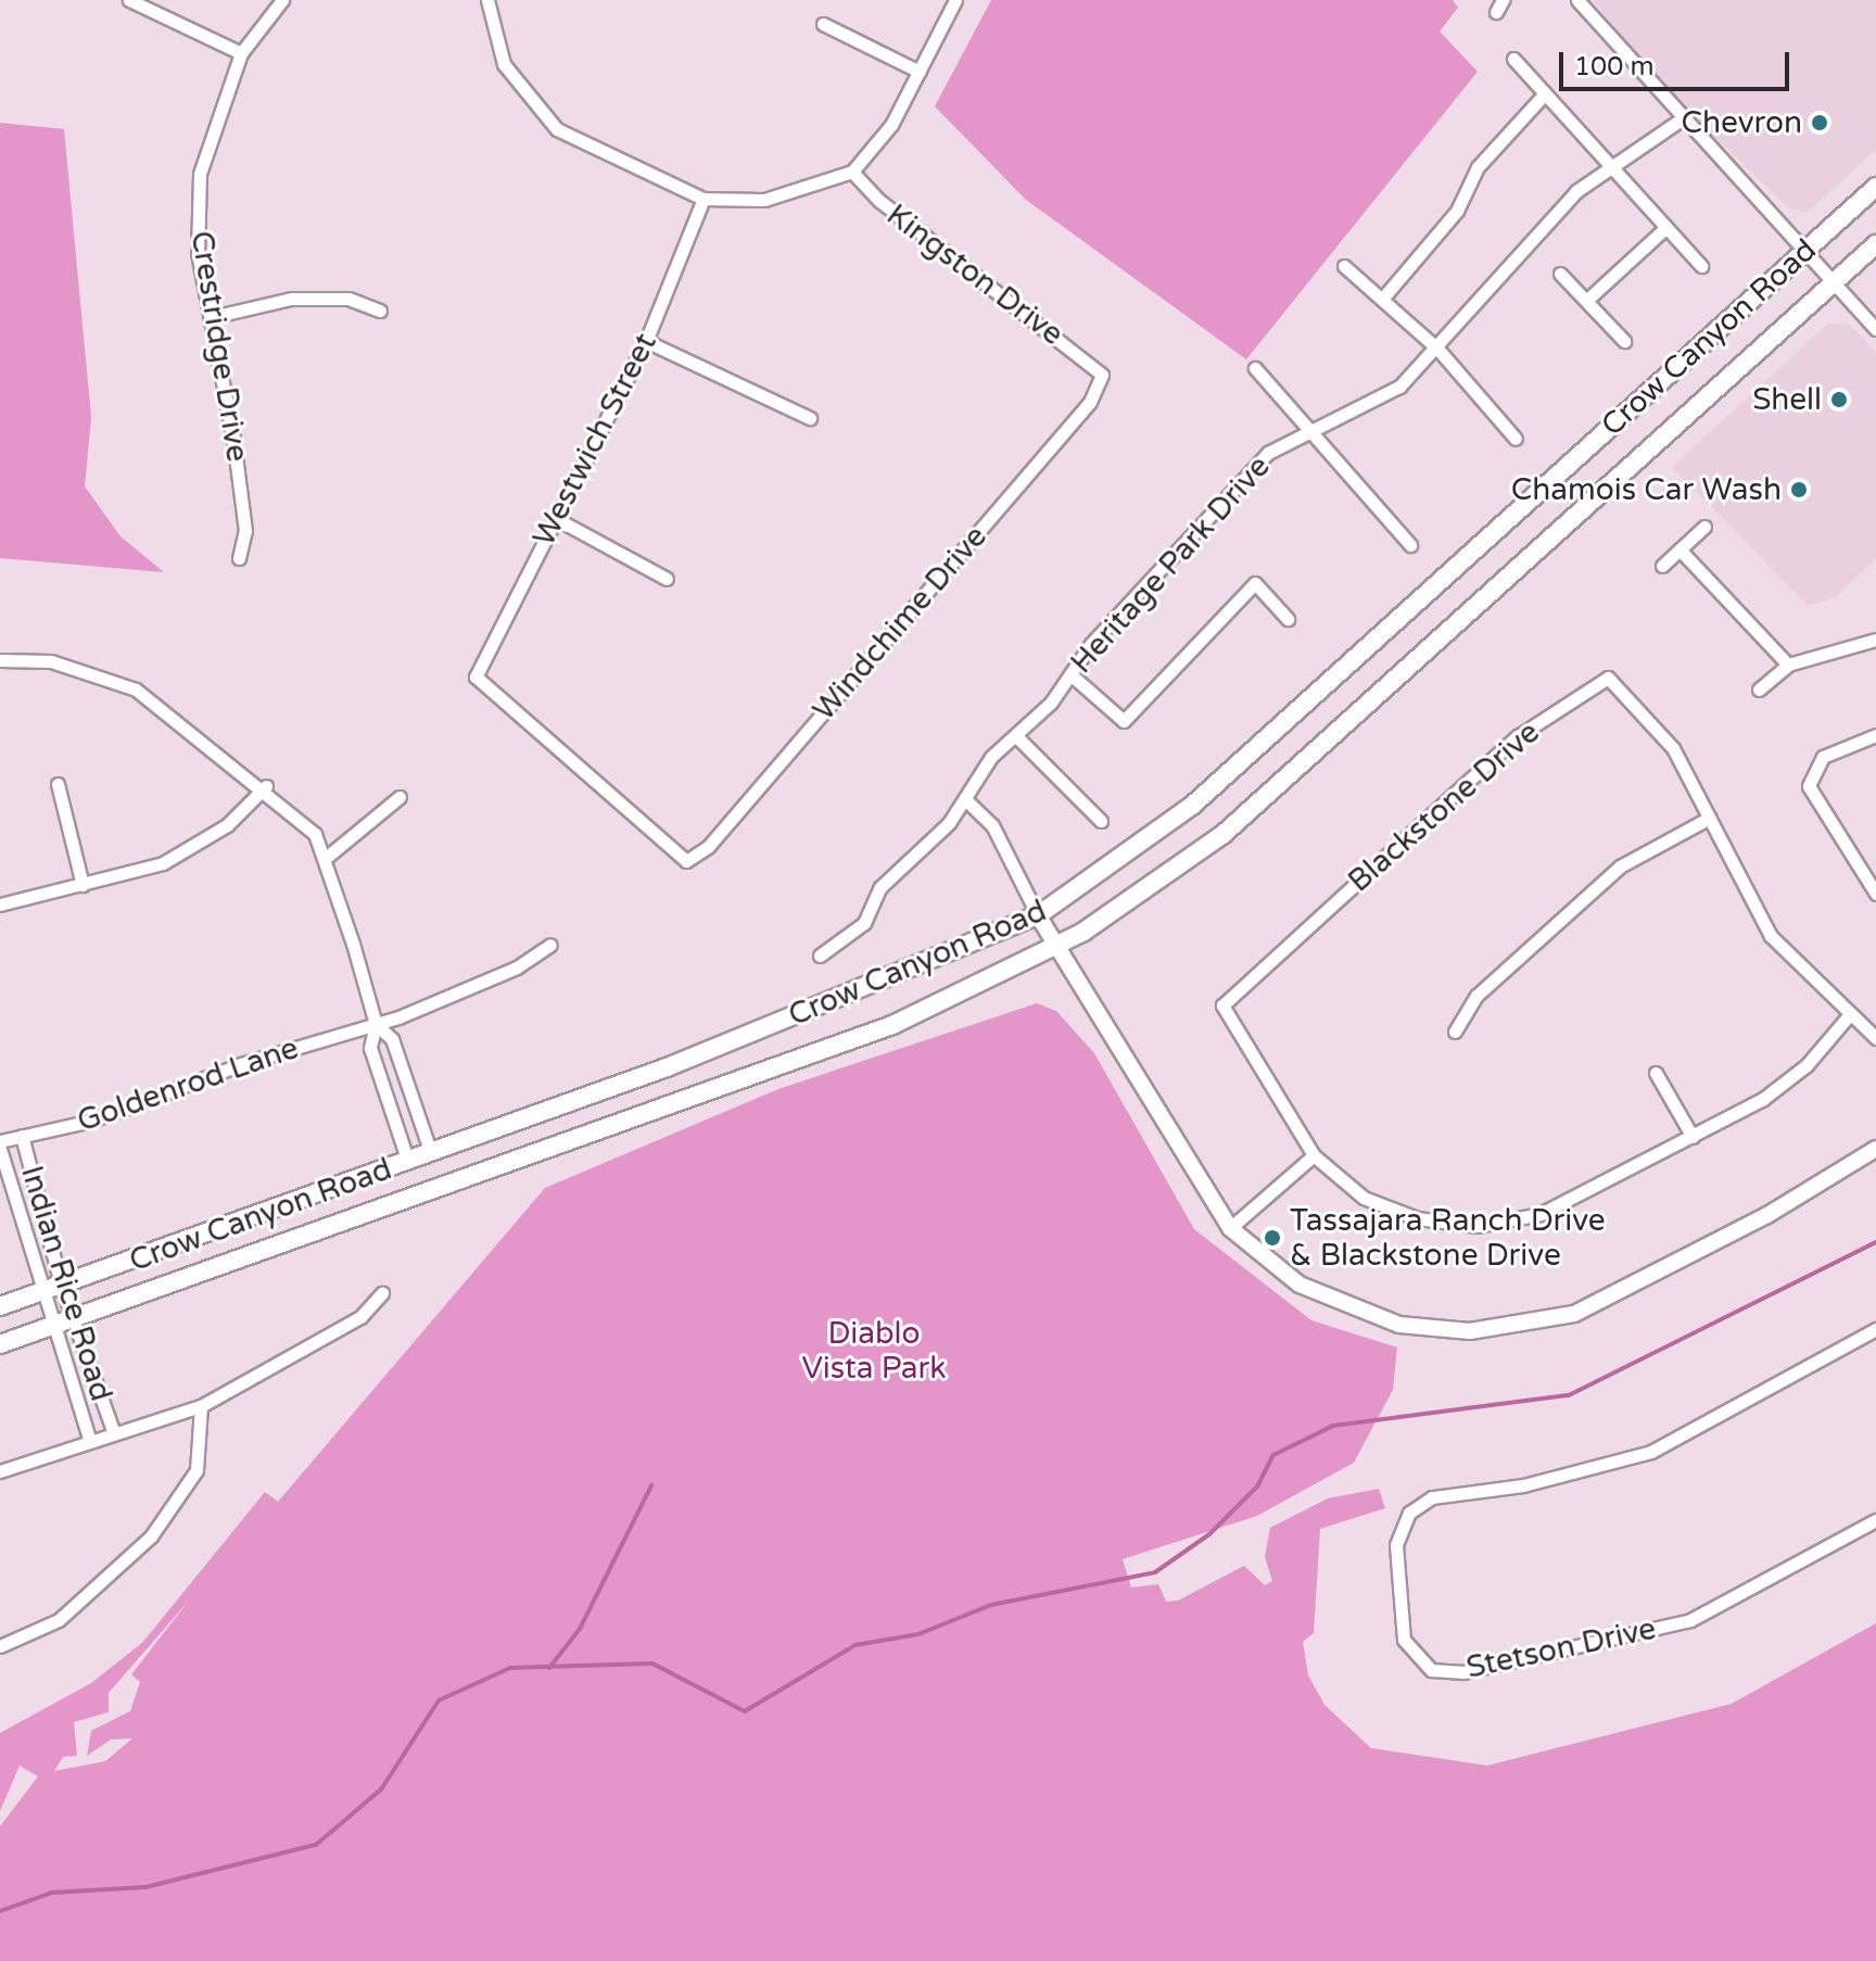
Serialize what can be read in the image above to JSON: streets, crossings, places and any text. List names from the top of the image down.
{
  "streets": {
    "main road": ["Crow Canyon Road"],
    "street": [
      "Kingston Drive",
      "Crestridge Drive",
      "Westwich Street",
      "Heritage Park Drive",
      "Windchime Drive",
      "Blackstone Drive",
      "Goldenrod Lane",
      "Indian Rice Road",
      "Stetson Drive"
    ]
  },
  "crossings": [
    ["Kingston Drive", "Windchime Drive"],
    ["Crow Canyon Road", "Indian Rice Road"],
    ["Westwich Street", "Windchime Drive"],
    ["Goldenrod Lane", "Indian Rice Road"]
  ],
  "parks": ["Diablo Vista Park"],
  "places": [
    "Chevron",
    "Shell",
    "Chamois Car Wash",
    "Tassajara Ranch Drive & Blackstone Drive"
  ],
  "scale_bar": "100 m"
}
